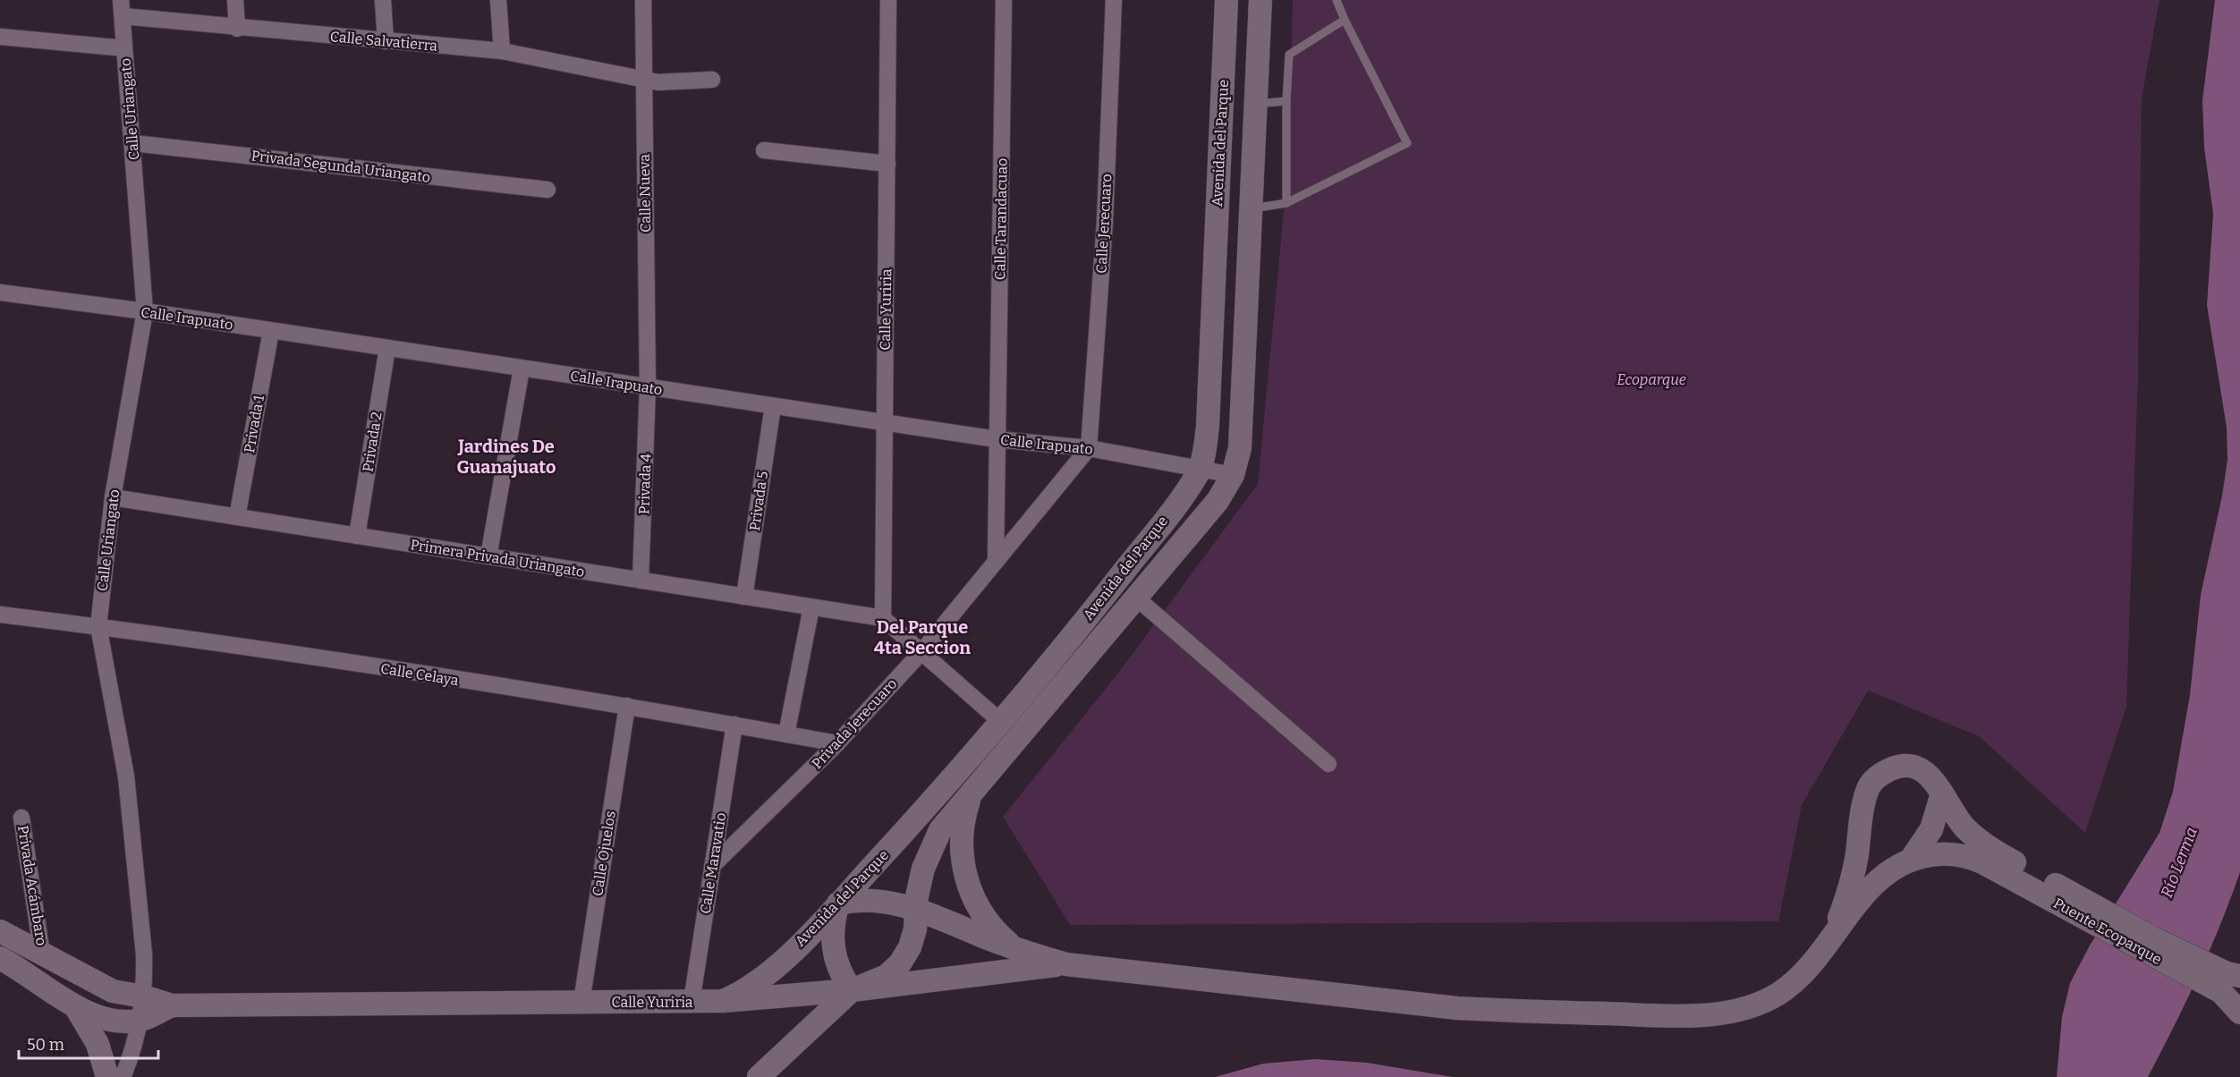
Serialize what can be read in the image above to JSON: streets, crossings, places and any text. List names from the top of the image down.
{
  "streets": {
    "street": [
      "Calle Salvatierra",
      "Calle Uriangato",
      "Avenida del Parque",
      "Privada Segunda Uriangato",
      "Calle Nueva",
      "Calle Tarandacuao",
      "Calle Jerecuaro",
      "Calle Yuriria",
      "Calle Irapuato",
      "Privada 1",
      "Privada 2",
      "Privada 4",
      "Privada 5",
      "Primera Privada Uriangato",
      "Calle Celaya",
      "Privada Jerecuaro",
      "Calle Ojuelos",
      "Calle Maravatio",
      "Privada Acámbaro",
      "Puente Ecoparque"
    ]
  },
  "crossings": [
    ["Calle Salvatierra", "Calle Uriangato"],
    ["Calle Salvatierra", "Calle Nueva"],
    ["Calle Uriangato", "Privada Segunda Uriangato"],
    ["Calle Uriangato", "Calle Irapuato"],
    ["Calle Uriangato", "Primera Privada Uriangato"],
    ["Calle Uriangato", "Calle Celaya"],
    ["Avenida del Parque", "Calle Yuriria"],
    ["Avenida del Parque", "Calle Irapuato"],
    ["Calle Nueva", "Calle Irapuato"],
    ["Calle Nueva", "Privada 4"],
    ["Calle Tarandacuao", "Calle Irapuato"],
    ["Calle Tarandacuao", "Privada Jerecuaro"],
    ["Calle Jerecuaro", "Calle Irapuato"],
    ["Calle Jerecuaro", "Privada Jerecuaro"],
    ["Calle Yuriria", "Calle Irapuato"],
    ["Calle Yuriria", "Primera Privada Uriangato"],
    ["Calle Yuriria", "Calle Ojuelos"],
    ["Calle Yuriria", "Calle Maravatio"],
    ["Calle Irapuato", "Privada 1"],
    ["Calle Irapuato", "Privada 2"],
    ["Calle Irapuato", "Privada 4"],
    ["Calle Irapuato", "Privada 5"],
    ["Calle Irapuato", "Privada Jerecuaro"],
    ["Privada 1", "Primera Privada Uriangato"],
    ["Privada 2", "Primera Privada Uriangato"],
    ["Privada 4", "Primera Privada Uriangato"],
    ["Privada 5", "Primera Privada Uriangato"],
    ["Calle Celaya", "Privada Jerecuaro"],
    ["Calle Celaya", "Calle Ojuelos"],
    ["Calle Celaya", "Calle Maravatio"],
    ["Privada Jerecuaro", "Calle Maravatio"]
  ],
  "districts": ["Jardines De Guanajuato", "Del Parque 4ta Seccion"],
  "water": ["Río Lerma"],
  "parks": ["Ecoparque"],
  "scale_bar": "50 m"
}
